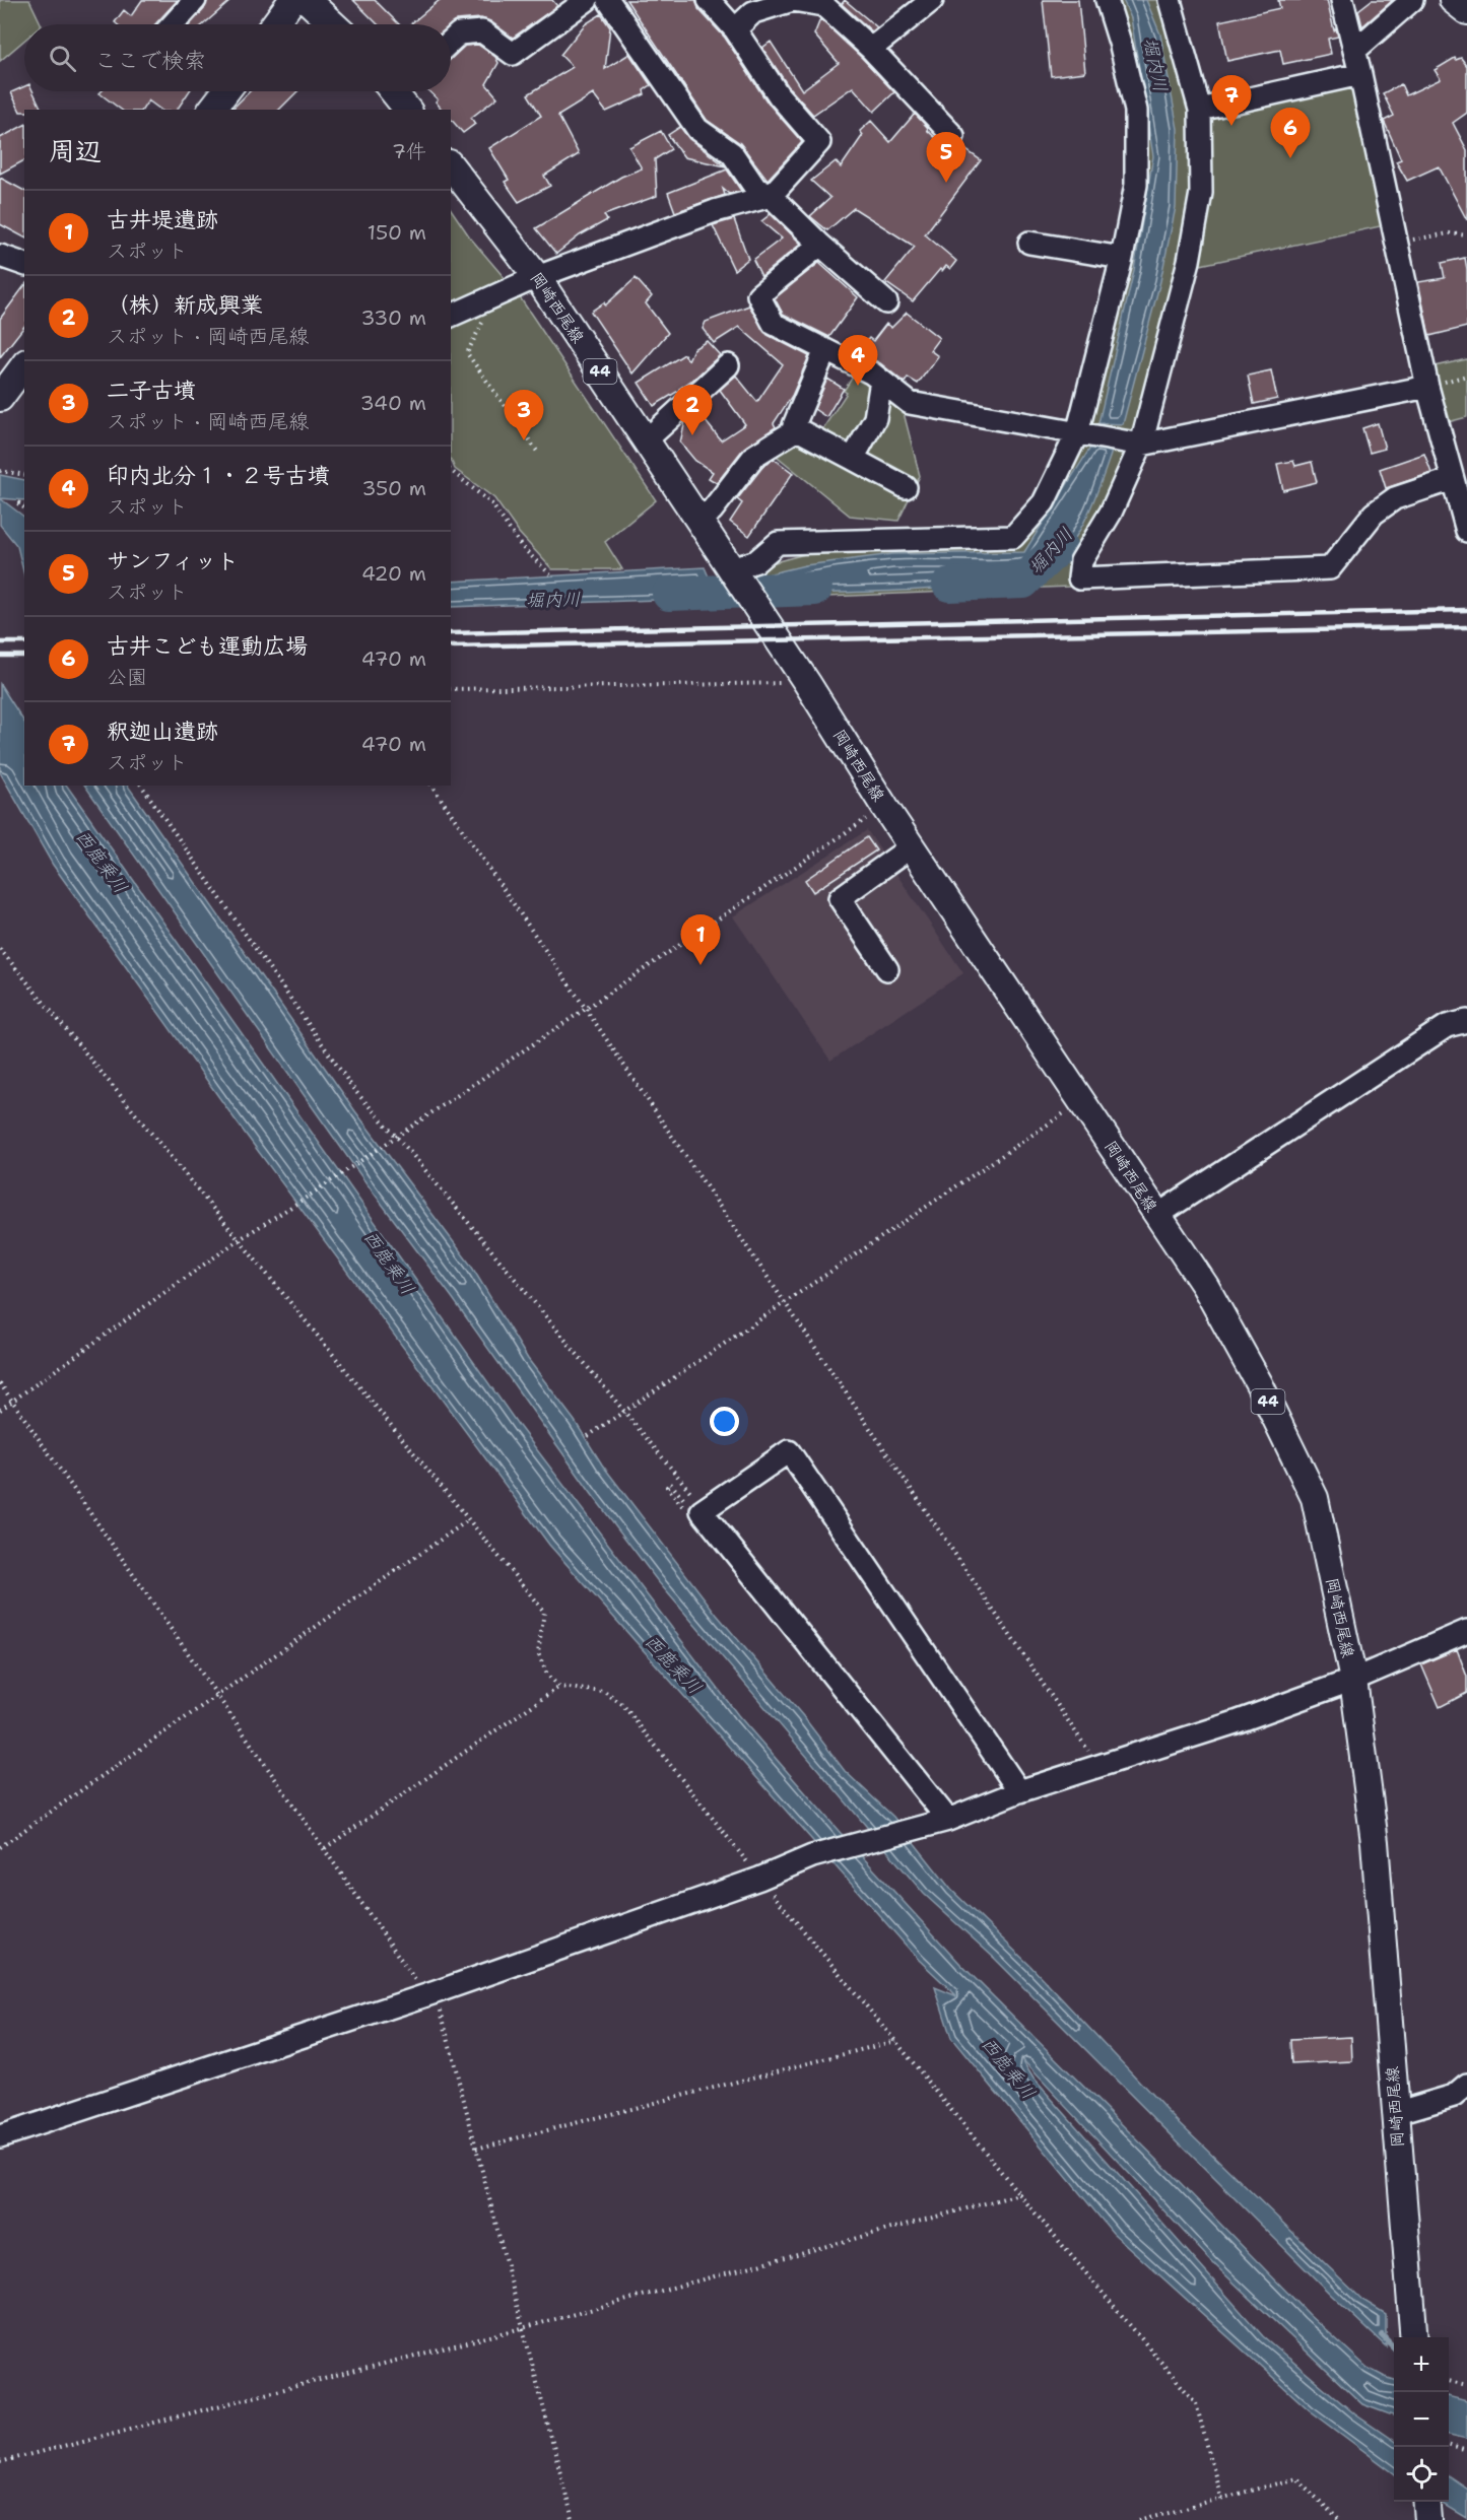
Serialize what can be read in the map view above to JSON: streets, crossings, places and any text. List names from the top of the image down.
{
  "streets": {
    "main road": ["岡崎西尾線", "44"]
  },
  "water": ["堀内川", "西鹿乗川"],
  "page": {
    "search": "ここで検索",
    "pins": [
      "7",
      "6",
      "5",
      "4",
      "2",
      "3",
      "1"
    ],
    "heading": ["周辺", "7件"],
    "list": [
      {
        "mark": "1",
        "name": "古井堤遺跡",
        "note": "スポット",
        "value": "150 m"
      },
      {
        "mark": "2",
        "name": "（株）新成興業",
        "note": "スポット · 岡崎西尾線",
        "value": "330 m"
      },
      {
        "mark": "3",
        "name": "二子古墳",
        "note": "スポット · 岡崎西尾線",
        "value": "340 m"
      },
      {
        "mark": "4",
        "name": "印内北分１・２号古墳",
        "note": "スポット",
        "value": "350 m"
      },
      {
        "mark": "5",
        "name": "サンフィット",
        "note": "スポット",
        "value": "420 m"
      },
      {
        "mark": "6",
        "name": "古井こども運動広場",
        "note": "公園",
        "value": "470 m"
      },
      {
        "mark": "7",
        "name": "釈迦山遺跡",
        "note": "スポット",
        "value": "470 m"
      }
    ],
    "map_buttons": ["+", "−"]
  }
}
